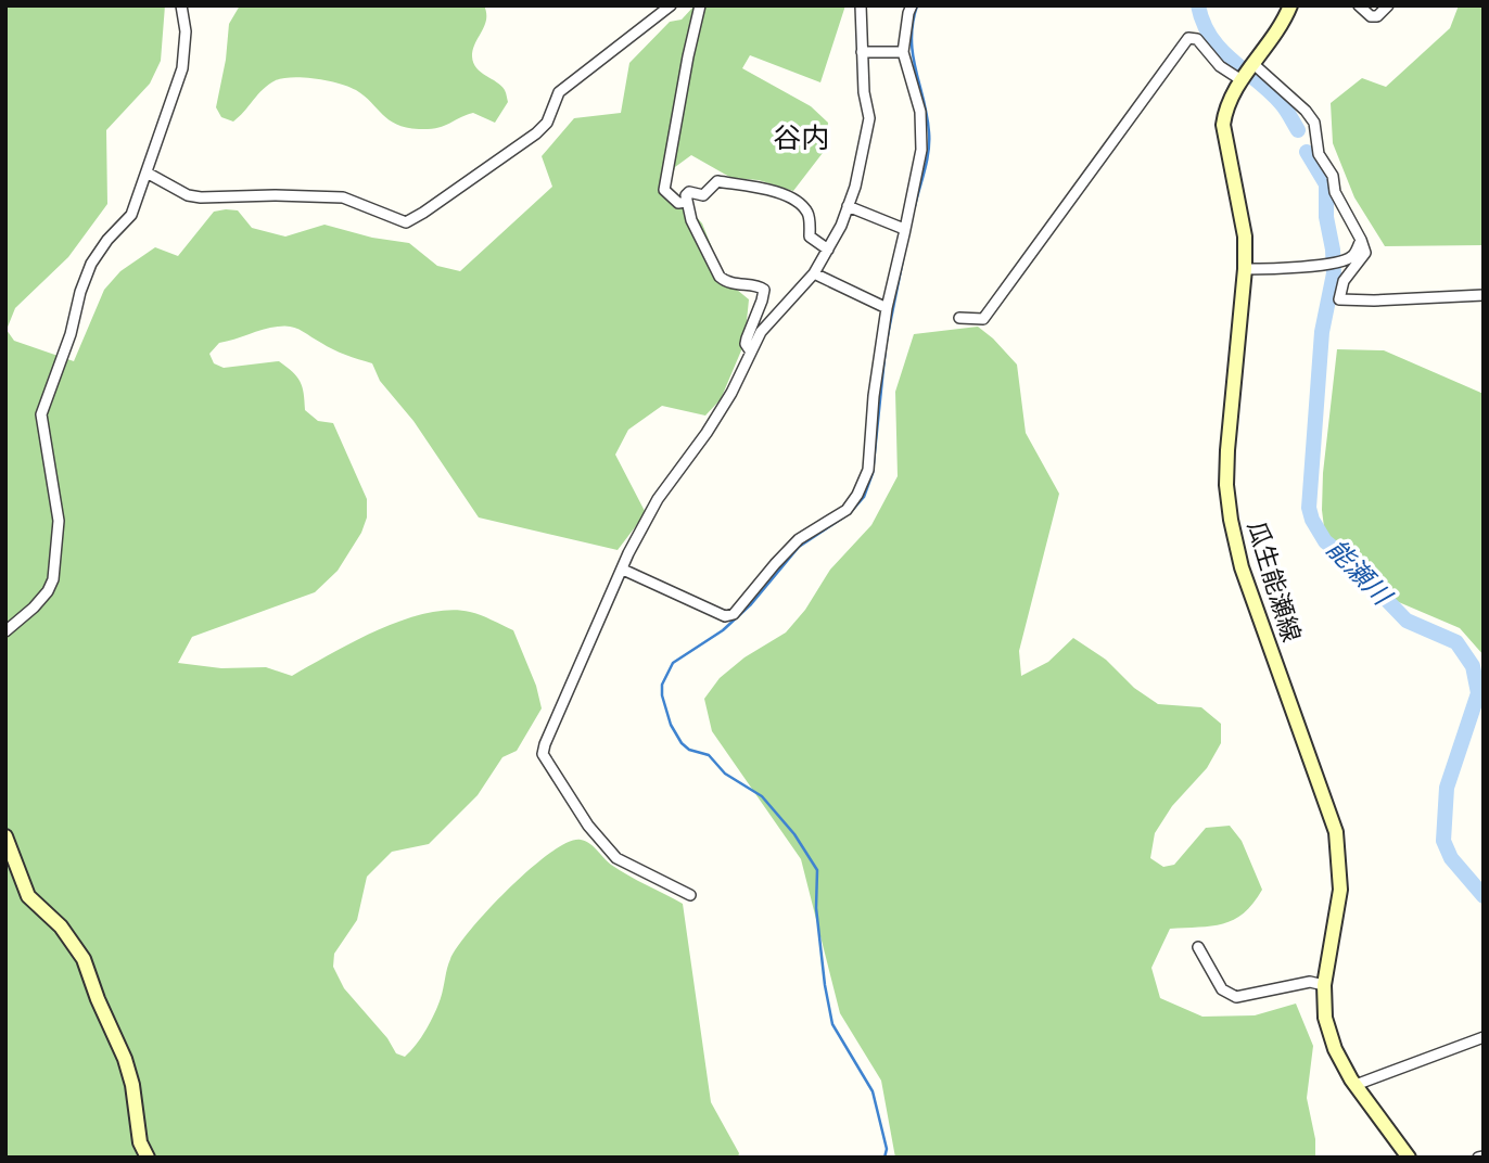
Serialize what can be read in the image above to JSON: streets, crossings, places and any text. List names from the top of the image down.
{
  "streets": {
    "main road": ["瓜生能瀬線"]
  },
  "districts": ["谷内"],
  "water": ["能瀬川"]
}
